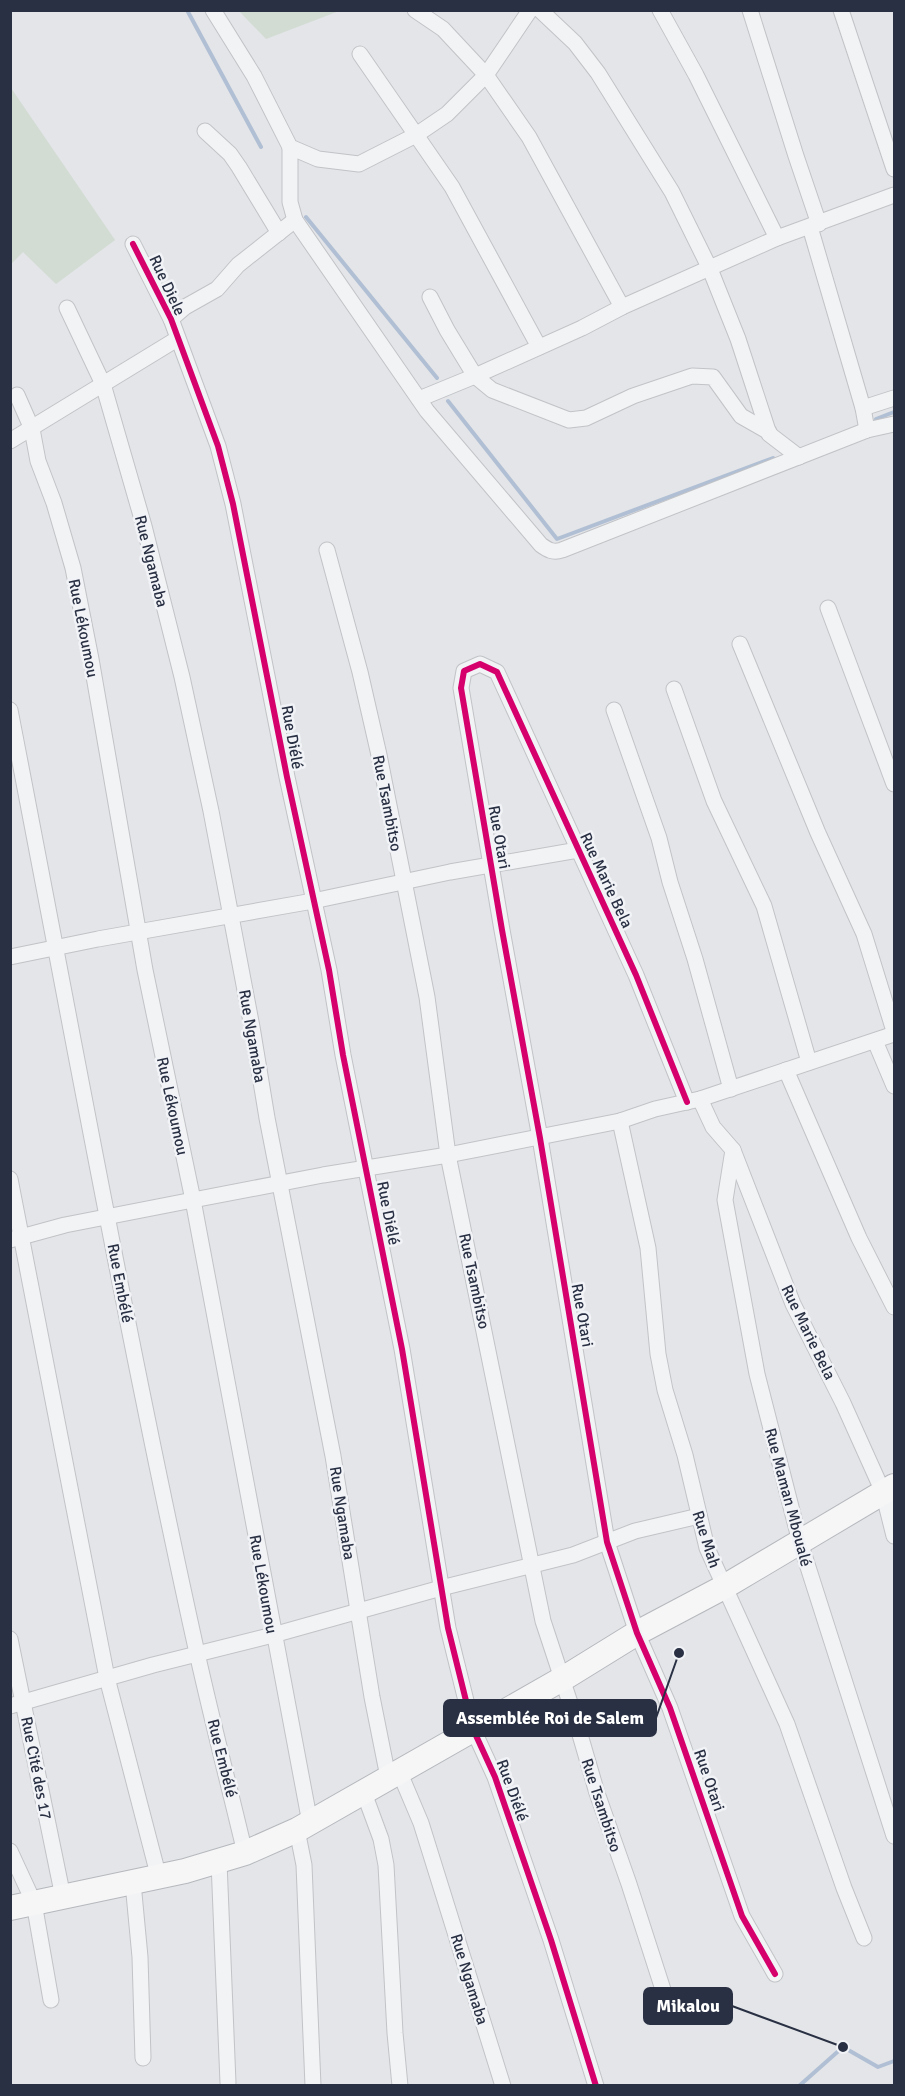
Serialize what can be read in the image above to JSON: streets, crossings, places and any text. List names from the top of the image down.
{
  "streets": {
    "street": [
      "Rue Diele",
      "Rue Ngamaba",
      "Rue Lékoumou",
      "Rue Diélé",
      "Rue Tsambitso",
      "Rue Otari",
      "Rue Marie Bela",
      "Rue Embélé",
      "Rue Maman Mboualé",
      "Rue Mah",
      "Rue Cité des 17"
    ]
  },
  "crossings": [
    ["Rue Diele", "Rue Diélé"],
    ["Rue Otari", "Rue Marie Bela"],
    ["Rue Marie Bela", "Rue Maman Mboualé"]
  ],
  "places": ["Assemblée Roi de Salem", "Mikalou"]
}
